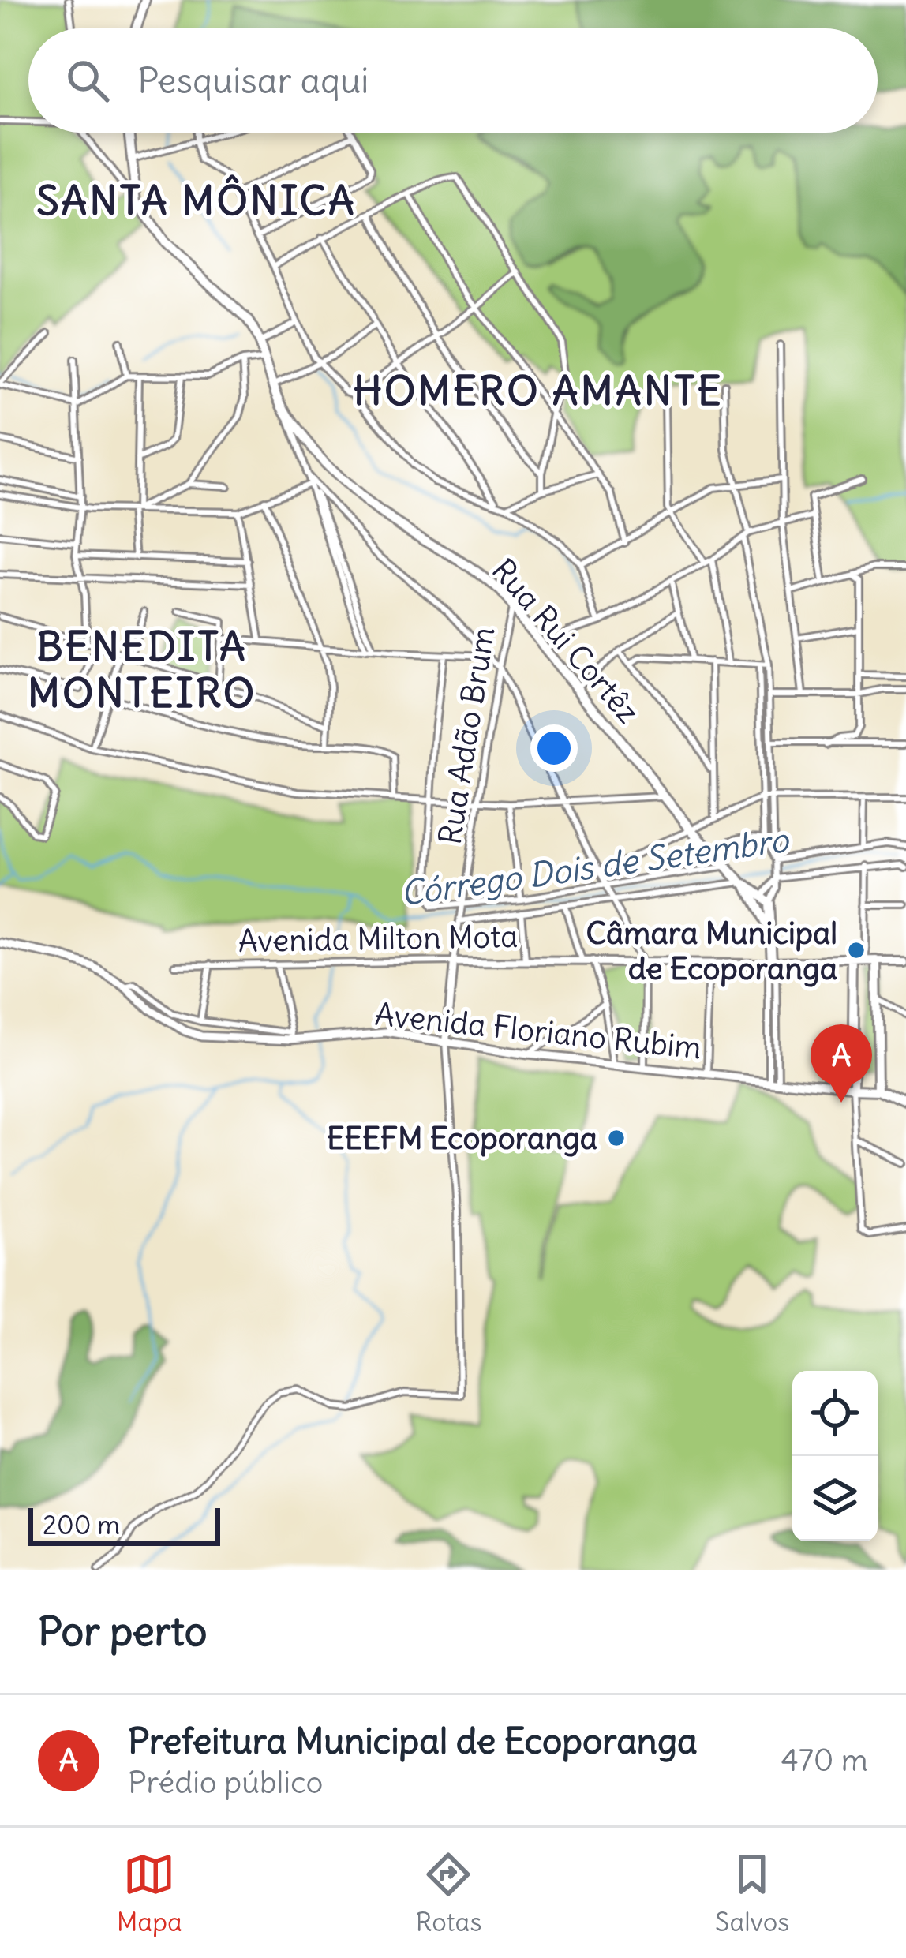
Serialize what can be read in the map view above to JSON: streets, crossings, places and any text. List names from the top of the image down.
{
  "streets": {
    "main road": ["Rua Rui Cortêz", "Avenida Floriano Rubim"],
    "street": ["Rua Adão Brum", "Avenida Milton Mota"]
  },
  "crossings": [
    ["Rua Rui Cortêz", "Rua Adão Brum"],
    ["Rua Adão Brum", "Avenida Milton Mota"],
    ["Rua Adão Brum", "Avenida Floriano Rubim"]
  ],
  "districts": ["SANTA MÔNICA", "HOMERO AMANTE", "BENEDITA MONTEIRO"],
  "water": ["Córrego Dois de Setembro"],
  "places": ["Câmara Municipal de Ecoporanga", "EEEFM Ecoporanga"],
  "scale_bar": "200 m",
  "page": {
    "search": "Pesquisar aqui",
    "pins": "A",
    "scale": "200 m",
    "heading": "Por perto",
    "list": [
      {
        "mark": "A",
        "name": "Prefeitura Municipal de Ecoporanga",
        "note": "Prédio público",
        "value": "470 m"
      }
    ],
    "nav": ["Mapa", "Rotas", "Salvos"]
  }
}
